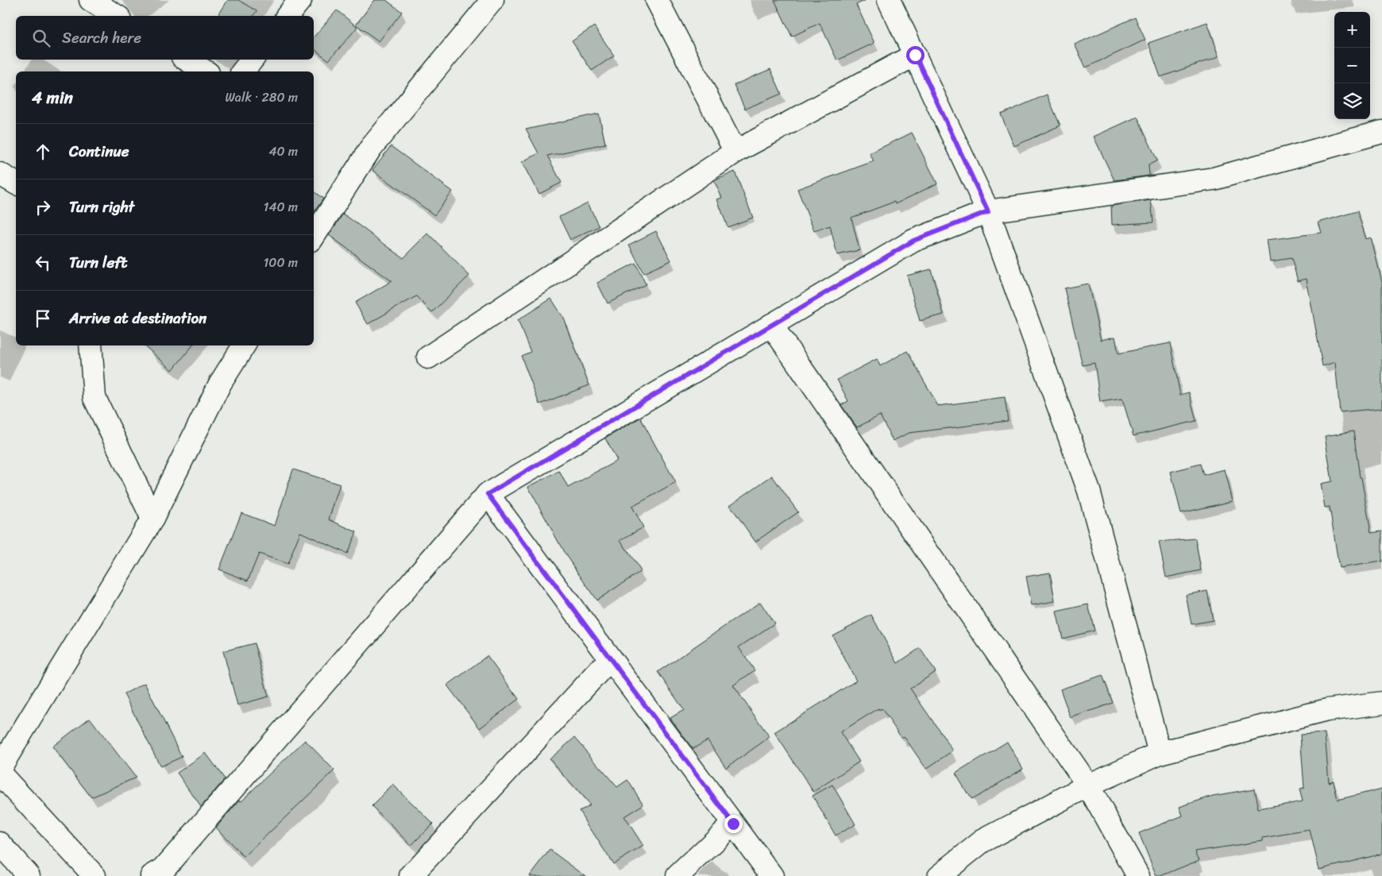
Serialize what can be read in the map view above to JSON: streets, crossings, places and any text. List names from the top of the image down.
{
  "page": {
    "map_buttons": ["+", "−"],
    "search": "Search here",
    "heading": ["4 min", "Walk · 280 m"],
    "list": [
      ["Continue", "40 m"],
      ["Turn right", "140 m"],
      ["Turn left", "100 m"],
      "Arrive at destination"
    ]
  }
}
